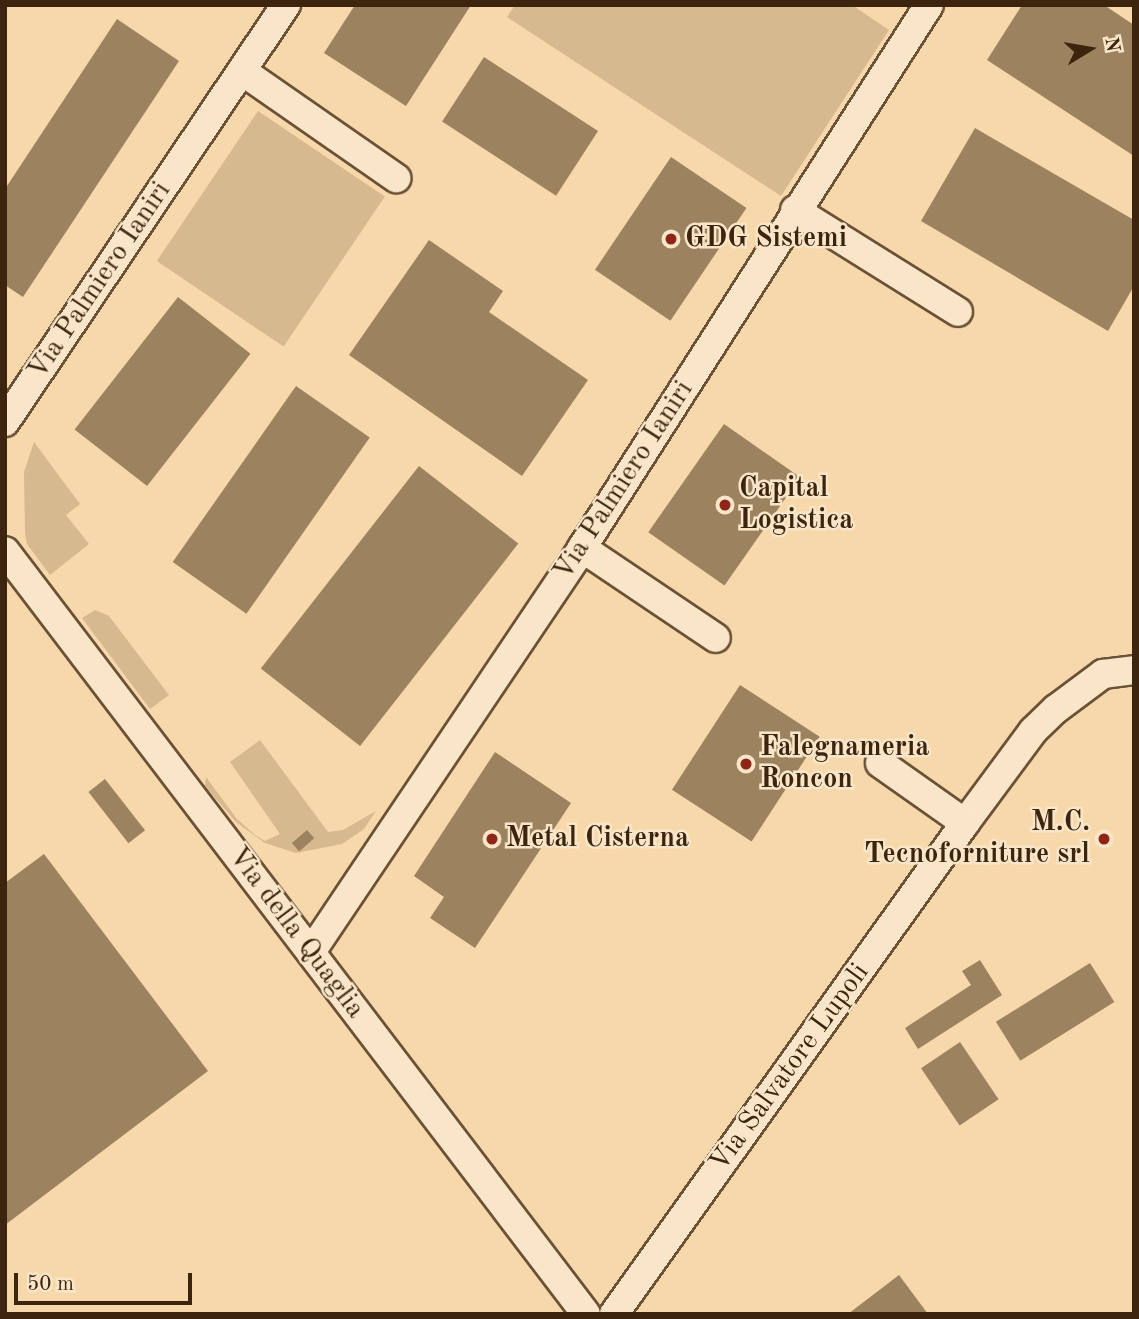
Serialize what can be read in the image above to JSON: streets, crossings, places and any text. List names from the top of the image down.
{
  "streets": {
    "street": ["Via Palmiero Ianiri", "Via della Quaglia", "Via Salvatore Lupoli"]
  },
  "crossings": [
    ["Via Palmiero Ianiri", "Via della Quaglia"]
  ],
  "places": [
    "GDG Sistemi",
    "Capital Logistica",
    "Falegnameria Roncon",
    "Metal Cisterna",
    "M.C. Tecnoforniture srl"
  ],
  "scale_bar": "50 m",
  "north": "right"
}
